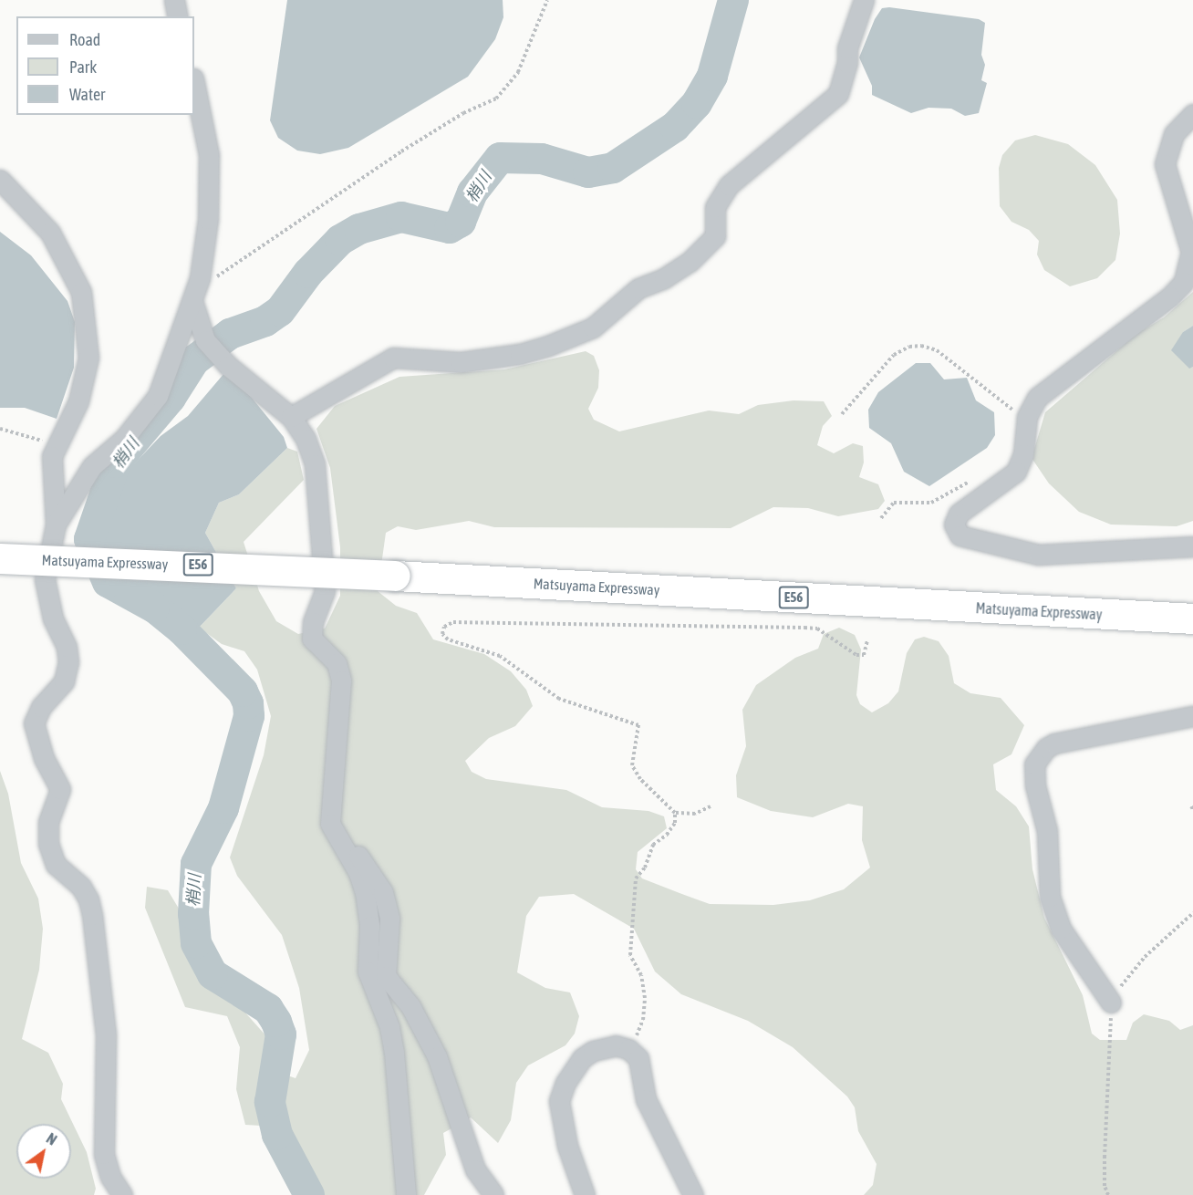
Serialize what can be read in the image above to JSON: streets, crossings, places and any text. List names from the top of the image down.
{
  "streets": {
    "highway": ["Matsuyama Expressway", "E56"]
  },
  "water": ["梢川"],
  "legend": ["Road", "Park", "Water"],
  "north": "top right"
}
